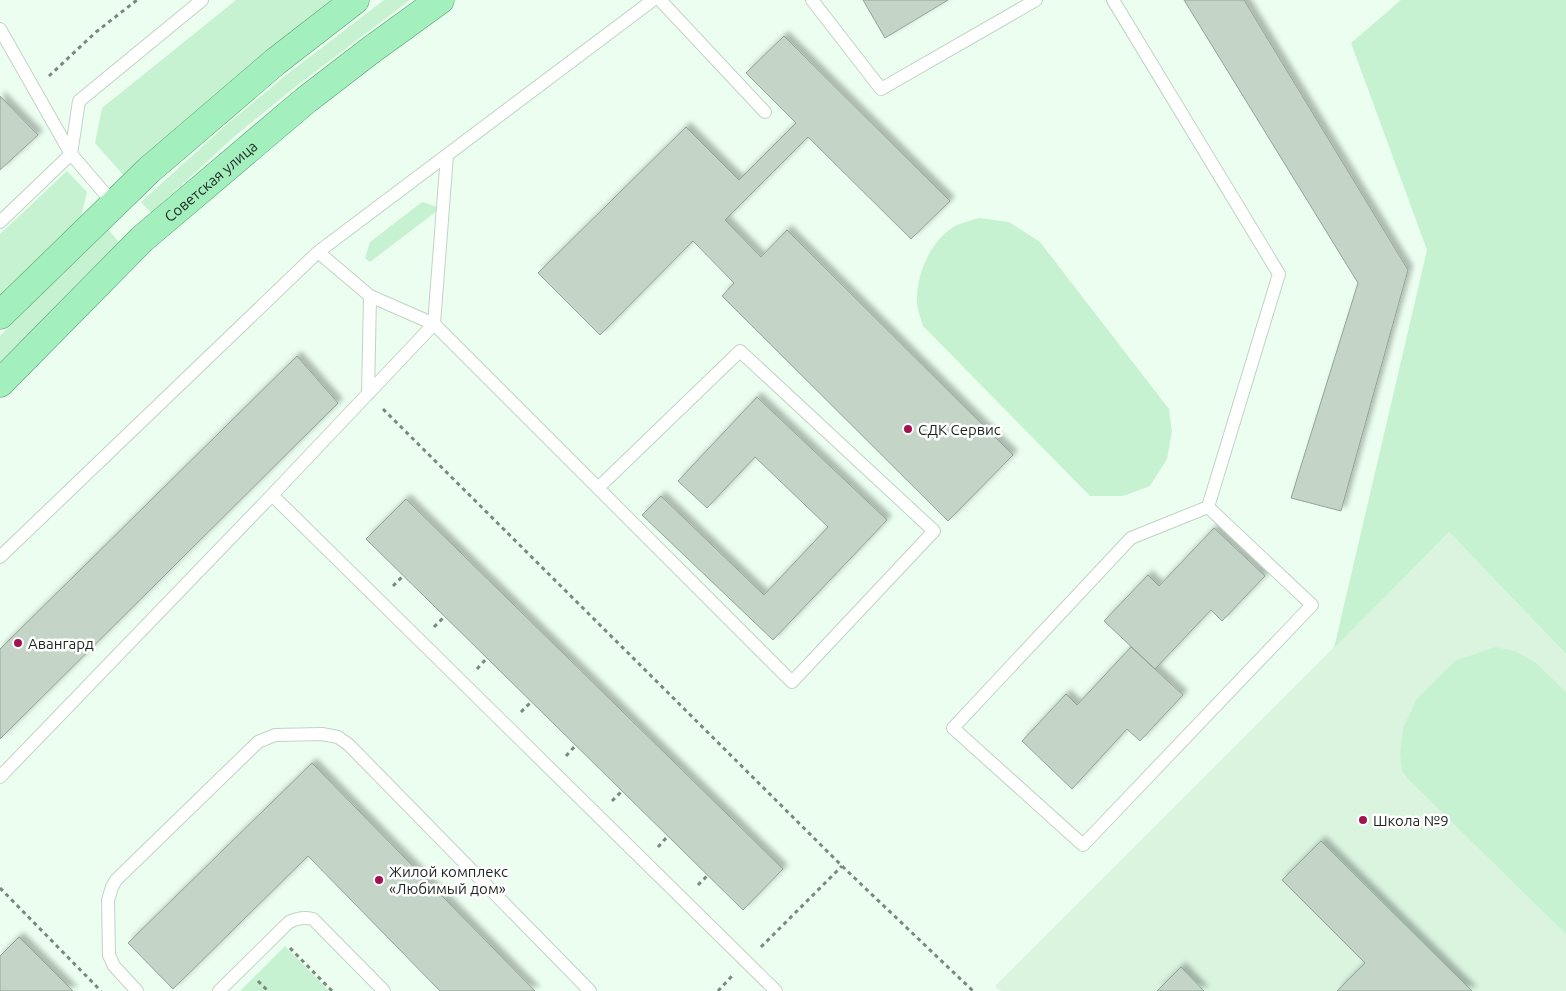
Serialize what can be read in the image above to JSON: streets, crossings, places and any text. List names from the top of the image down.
{
  "streets": {
    "main road": ["Советская улица"]
  },
  "places": [
    "СДК Сервис",
    "Авангард",
    "Школа №9",
    "Жилой комплекс «Любимый дом»"
  ]
}
